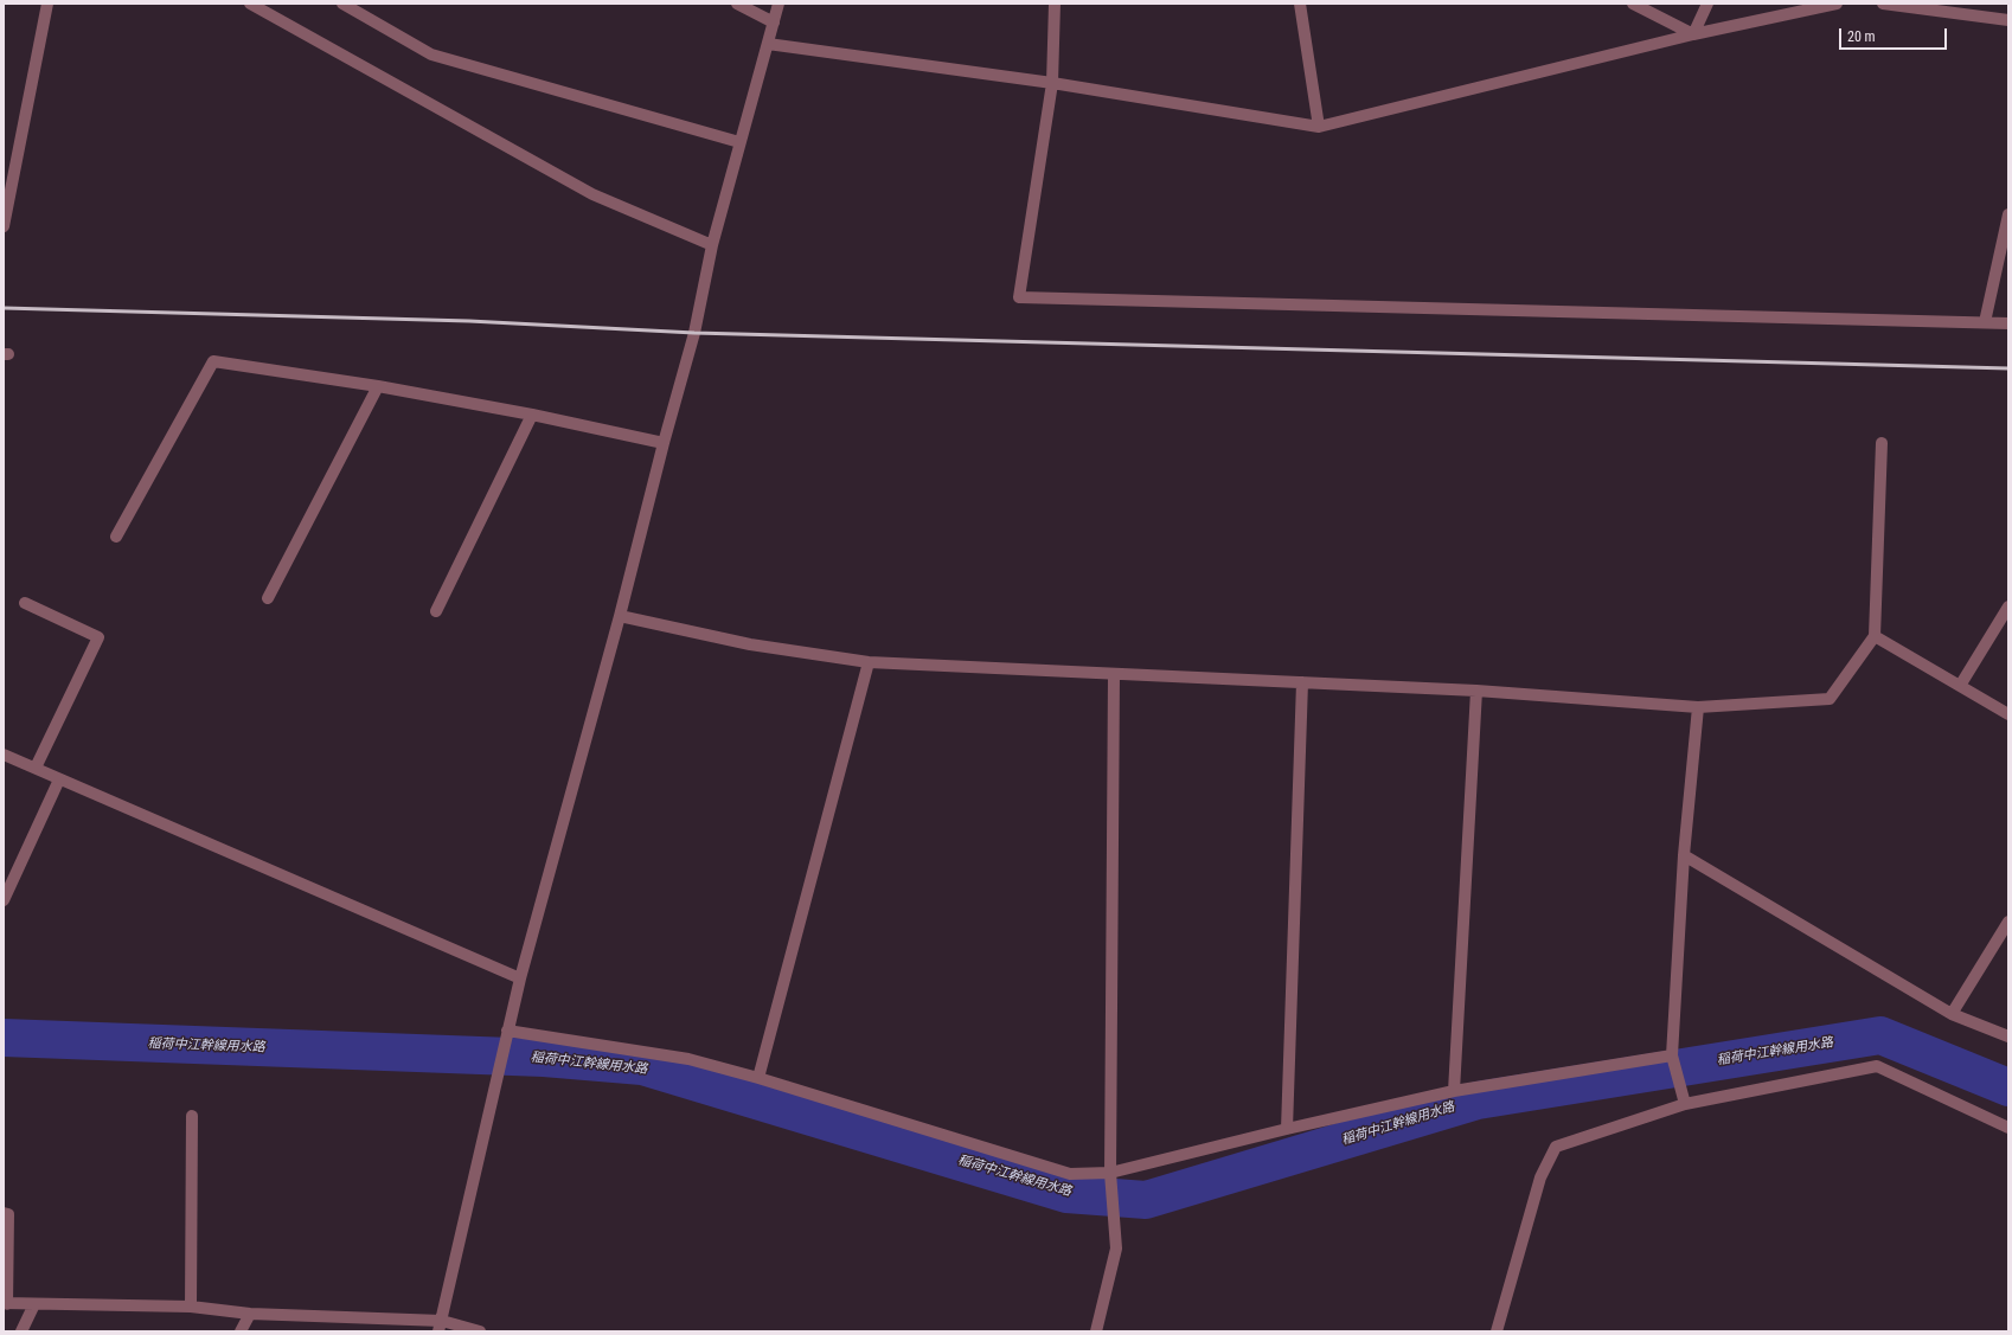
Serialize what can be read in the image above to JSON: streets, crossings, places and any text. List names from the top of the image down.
{
  "water": ["稲荷中江幹線用水路"],
  "scale_bar": "20 m"
}
